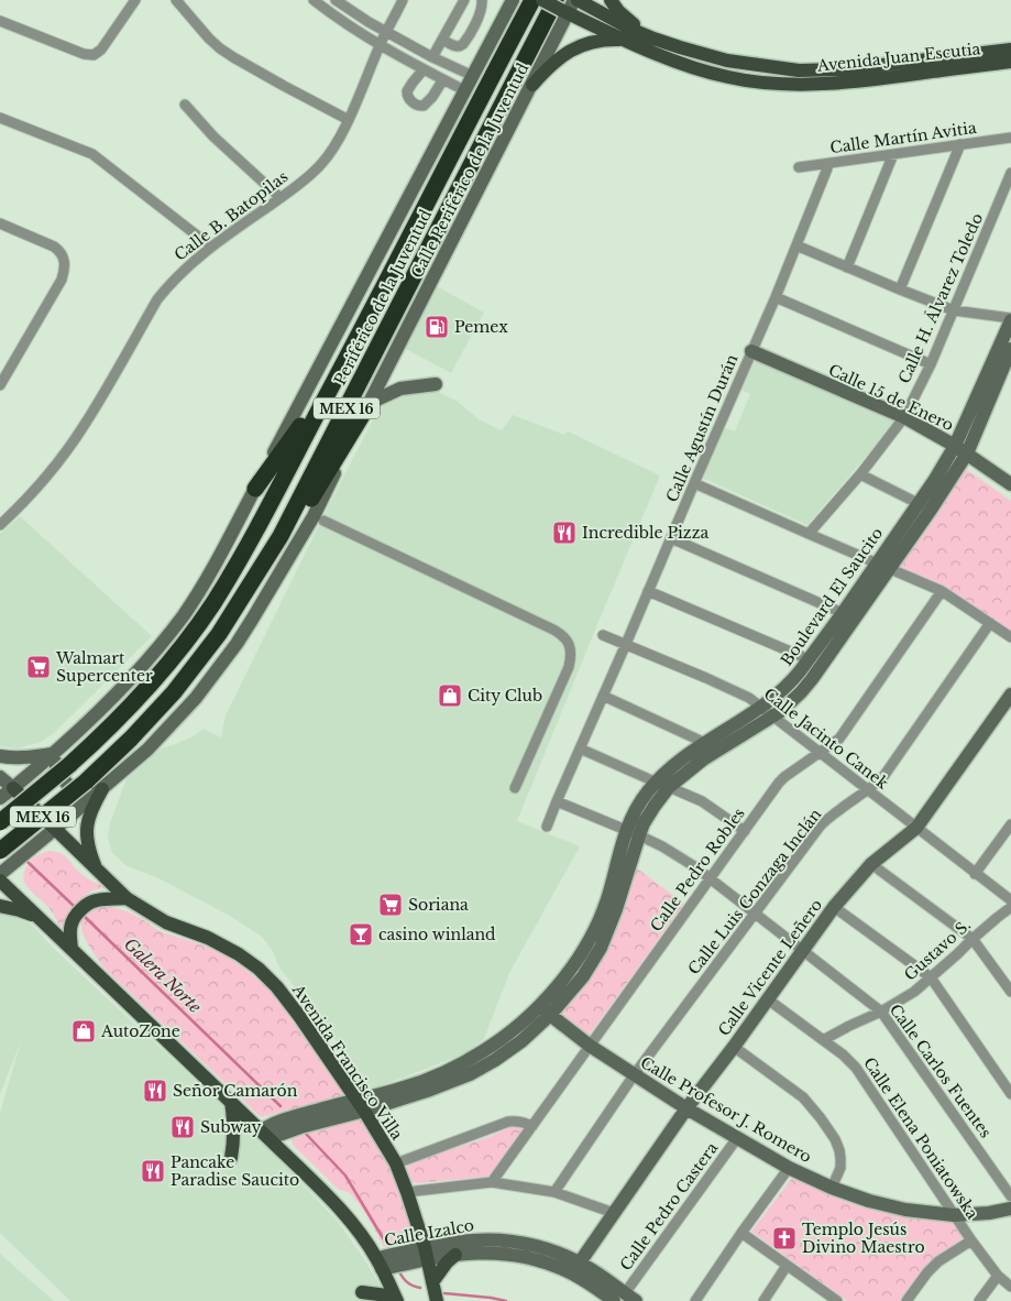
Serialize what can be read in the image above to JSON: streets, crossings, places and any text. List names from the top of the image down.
{
  "streets": {
    "highway": ["Periférico de la Juventud", "MEX 16"],
    "main road": ["Avenida Juan Escutia", "Avenida Francisco Villa"],
    "street": [
      "Calle Martín Avitia",
      "Calle Periférico de la Juventud",
      "Calle B. Batopilas",
      "Calle H. Álvarez Toledo",
      "Calle 15 de Enero",
      "Calle Agustín Durán",
      "Boulevard El Saucito",
      "Calle Jacinto Canek",
      "Calle Pedro Robles",
      "Calle Luis Gonzaga Inclán",
      "Gustavo S.",
      "Calle Vicente Leñero",
      "Calle Carlos Fuentes",
      "Calle Profesor J. Romero",
      "Calle Elena Poniatowska",
      "Calle Pedro Castera",
      "Calle Izalco"
    ]
  },
  "crossings": [
    ["Avenida Juan Escutia", "Calle Periférico de la Juventud"],
    ["Avenida Juan Escutia", "Periférico de la Juventud"],
    ["Calle Martín Avitia", "Calle Agustín Durán"],
    ["Calle Periférico de la Juventud", "Periférico de la Juventud"],
    ["Calle Periférico de la Juventud", "Avenida Francisco Villa"],
    ["Calle H. Álvarez Toledo", "Calle 15 de Enero"],
    ["Calle 15 de Enero", "Calle Agustín Durán"],
    ["Calle 15 de Enero", "Boulevard El Saucito"],
    ["Calle Agustín Durán", "Calle Jacinto Canek"],
    ["Calle Agustín Durán", "Calle Carlos Fuentes"],
    ["Boulevard El Saucito", "Calle Jacinto Canek"],
    ["Boulevard El Saucito", "Avenida Francisco Villa"],
    ["Boulevard El Saucito", "Calle Carlos Fuentes"],
    ["Boulevard El Saucito", "Calle Profesor J. Romero"],
    ["Calle Jacinto Canek", "Calle Pedro Robles"],
    ["Calle Jacinto Canek", "Calle Luis Gonzaga Inclán"],
    ["Calle Jacinto Canek", "Calle Vicente Leñero"],
    ["Calle Pedro Robles", "Calle Carlos Fuentes"],
    ["Calle Pedro Robles", "Calle Profesor J. Romero"],
    ["Calle Luis Gonzaga Inclán", "Calle Carlos Fuentes"],
    ["Calle Luis Gonzaga Inclán", "Calle Profesor J. Romero"],
    ["Gustavo S.", "Calle Carlos Fuentes"],
    ["Gustavo S.", "Calle Elena Poniatowska"],
    ["Calle Vicente Leñero", "Calle Carlos Fuentes"],
    ["Calle Vicente Leñero", "Calle Profesor J. Romero"],
    ["Calle Vicente Leñero", "Calle Elena Poniatowska"],
    ["Calle Vicente Leñero", "Calle Izalco"],
    ["Avenida Francisco Villa", "Calle Izalco"],
    ["Calle Profesor J. Romero", "Calle Elena Poniatowska"],
    ["Calle Profesor J. Romero", "Calle Pedro Castera"],
    ["Calle Pedro Castera", "Calle Izalco"]
  ],
  "water": ["Galera Norte"],
  "places": {
    "fuel station": ["Pemex"],
    "restaurant": [
      "Incredible Pizza",
      "Señor Camarón",
      "Subway",
      "Pancake Paradise Saucito"
    ],
    "supermarket": ["Walmart Supercenter", "Soriana"],
    "shop": ["City Club", "AutoZone"],
    "bar": ["casino winland"],
    "church": ["Templo Jesús Divino Maestro"]
  }
}
